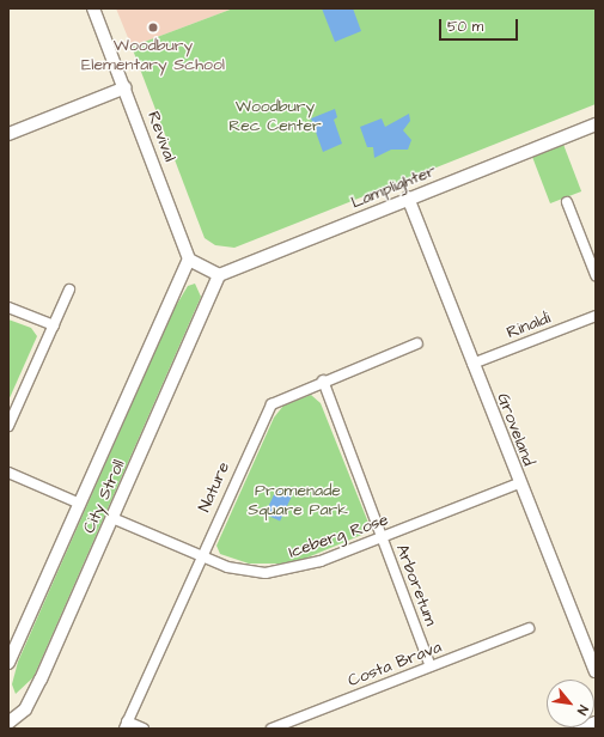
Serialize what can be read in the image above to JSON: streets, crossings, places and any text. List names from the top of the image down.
{
  "streets": {
    "street": [
      "Revival",
      "Lamplighter",
      "Rinaldi",
      "Groveland",
      "Nature",
      "City Stroll",
      "Iceberg Rose",
      "Arboretum",
      "Costa Brava"
    ]
  },
  "crossings": [
    ["Revival", "City Stroll"],
    ["Lamplighter", "Groveland"],
    ["Lamplighter", "City Stroll"],
    ["Rinaldi", "Groveland"],
    ["Groveland", "Iceberg Rose"],
    ["Nature", "Iceberg Rose"],
    ["Nature", "Arboretum"],
    ["City Stroll", "Iceberg Rose"],
    ["Iceberg Rose", "Arboretum"],
    ["Arboretum", "Costa Brava"]
  ],
  "parks": ["Woodbury Rec Center", "Promenade Square Park"],
  "places": ["Woodbury Elementary School"],
  "scale_bar": "50 m",
  "north": "bottom right"
}
